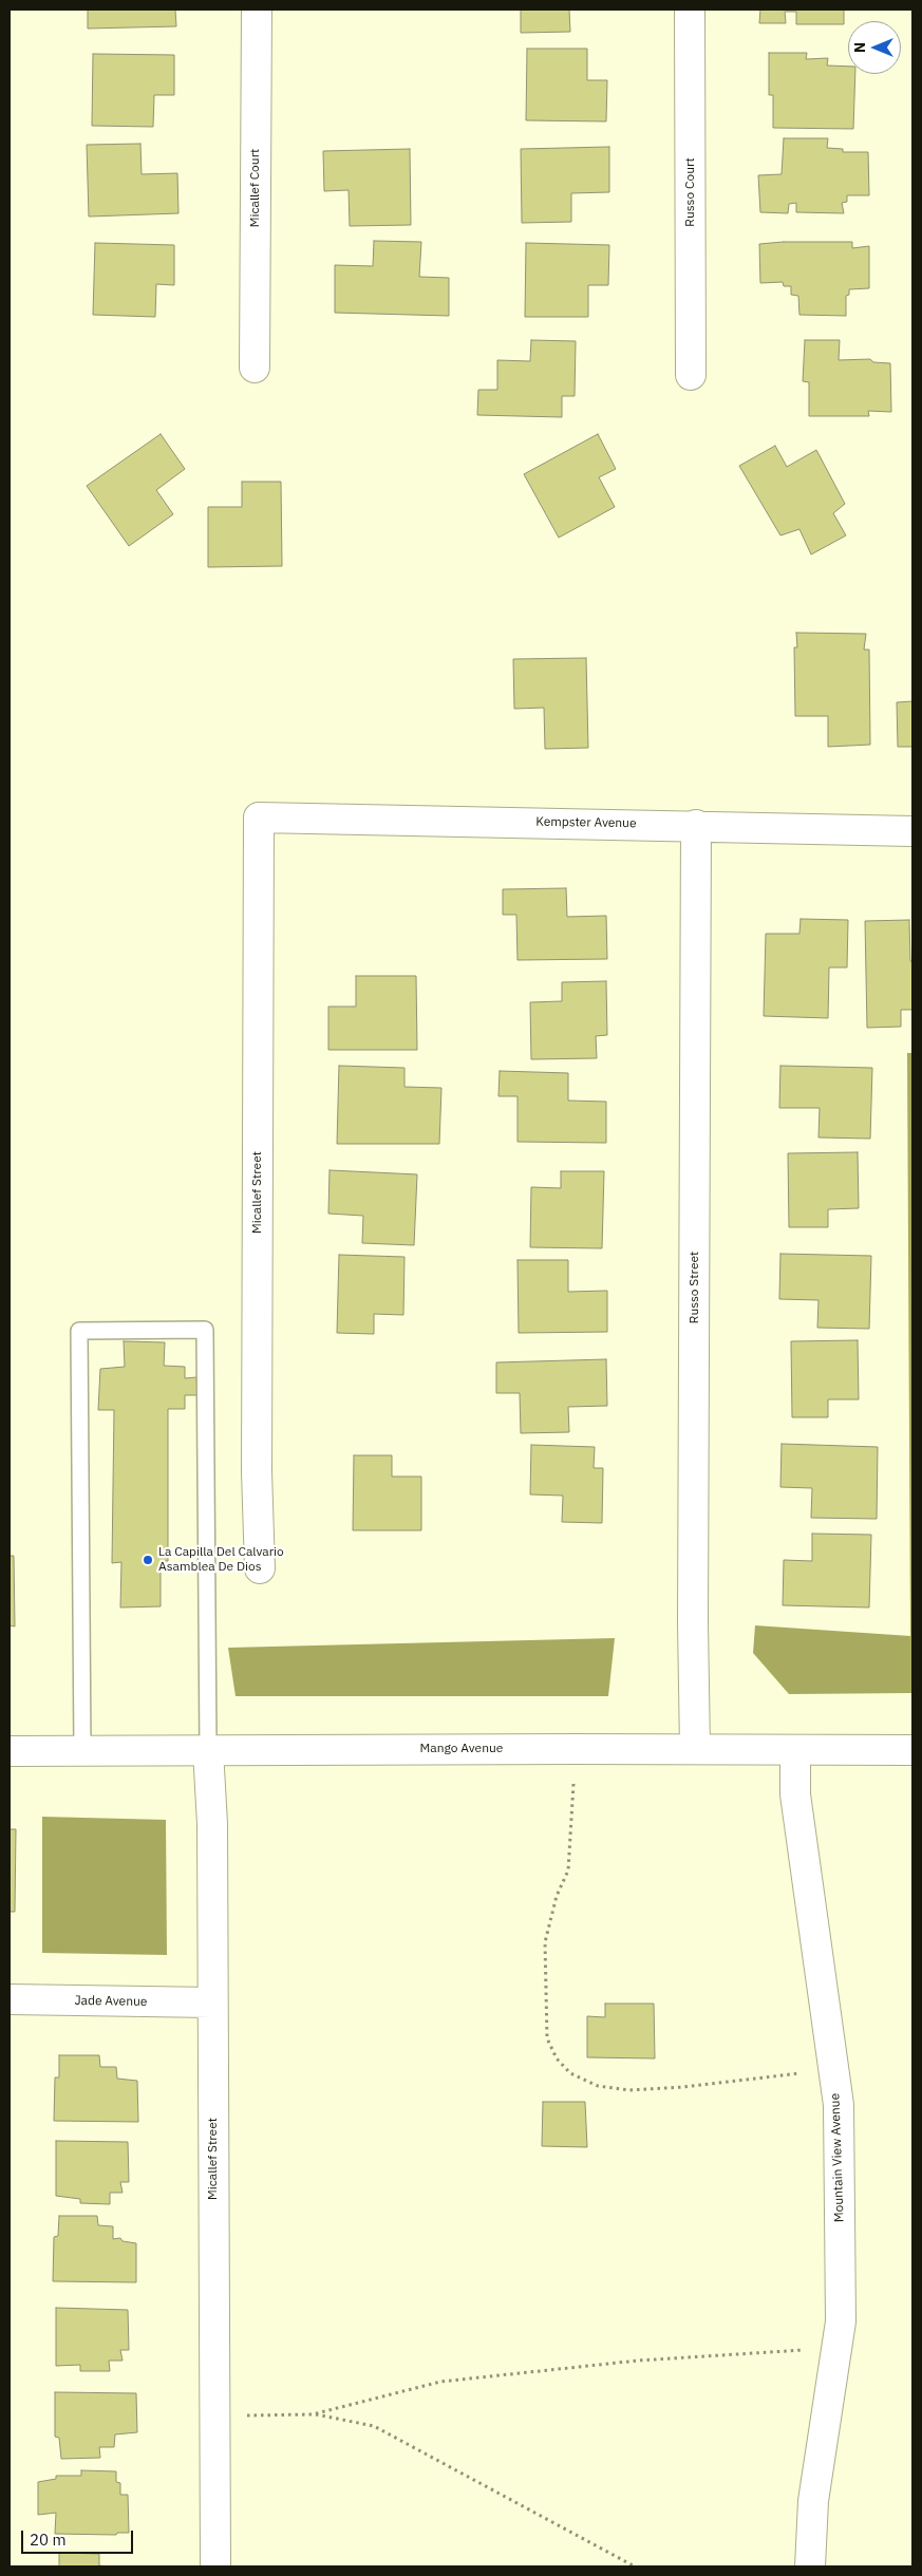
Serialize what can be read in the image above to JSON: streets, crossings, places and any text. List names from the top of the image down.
{
  "streets": {
    "street": [
      "Micallef Court",
      "Russo Court",
      "Kempster Avenue",
      "Micallef Street",
      "Russo Street",
      "Mango Avenue",
      "Jade Avenue",
      "Mountain View Avenue"
    ]
  },
  "crossings": [
    ["Kempster Avenue", "Micallef Street"],
    ["Kempster Avenue", "Russo Street"],
    ["Micallef Street", "Mango Avenue"],
    ["Micallef Street", "Jade Avenue"],
    ["Russo Street", "Mango Avenue"],
    ["Mango Avenue", "Mountain View Avenue"]
  ],
  "places": ["La Capilla Del Calvario Asamblea De Dios"],
  "scale_bar": "20 m",
  "north": "left"
}
